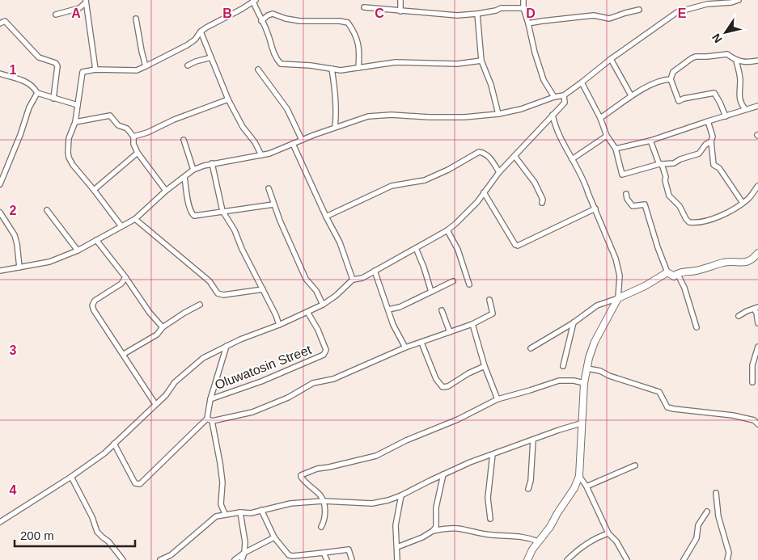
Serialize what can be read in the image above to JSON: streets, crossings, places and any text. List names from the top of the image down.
{
  "streets": {
    "street": ["Oluwatosin Street"]
  },
  "scale_bar": "200 m",
  "north": "bottom left",
  "grid": {
    "columns": [
      "A",
      "B",
      "C",
      "D",
      "E"
    ],
    "rows": [
      "1",
      "2",
      "3",
      "4"
    ]
  }
}
